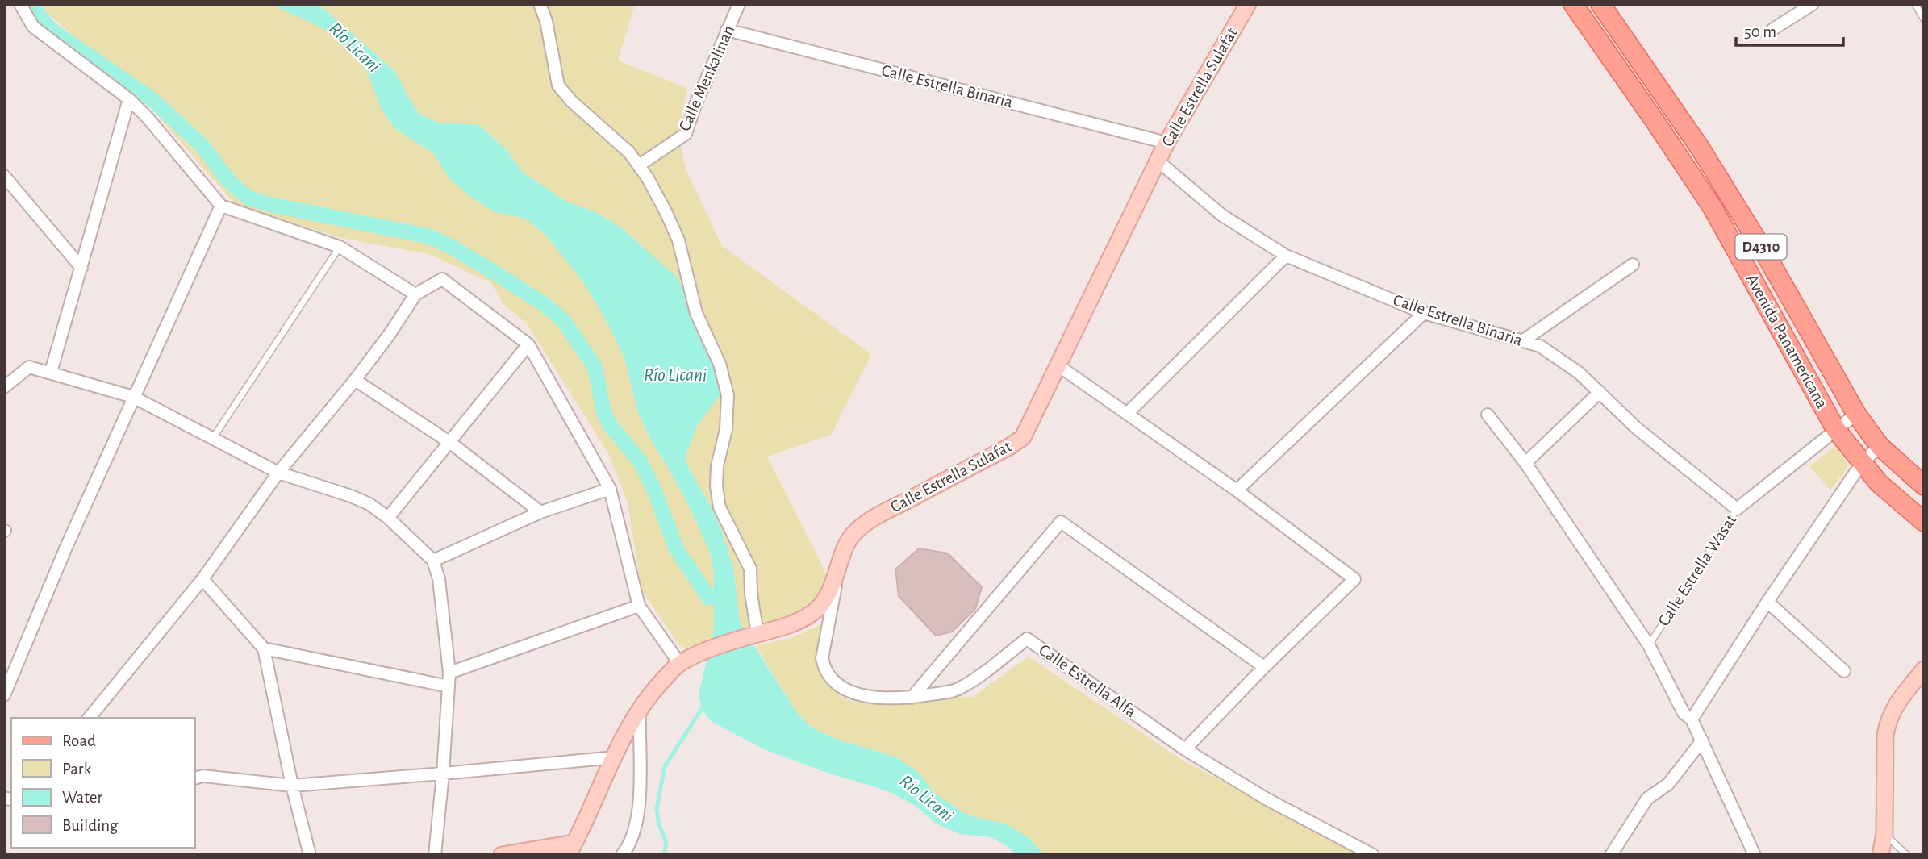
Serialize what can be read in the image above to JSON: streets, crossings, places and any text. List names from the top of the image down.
{
  "streets": {
    "main road": ["D4310", "Avenida Panamericana"],
    "street": [
      "Calle Menkalinan",
      "Calle Estrella Binaria",
      "Calle Estrella Sulafat",
      "Calle Estrella Wasat",
      "Calle Estrella Alfa"
    ]
  },
  "crossings": [
    ["Calle Menkalinan", "Calle Estrella Binaria"],
    ["Calle Estrella Binaria", "Calle Estrella Sulafat"],
    ["Calle Estrella Binaria", "Calle Estrella Wasat"],
    ["Calle Estrella Sulafat", "Calle Estrella Alfa"],
    ["Avenida Panamericana", "Calle Estrella Wasat"]
  ],
  "water": ["Río Licani"],
  "legend": [
    "Road",
    "Park",
    "Water",
    "Building"
  ],
  "scale_bar": "50 m"
}
